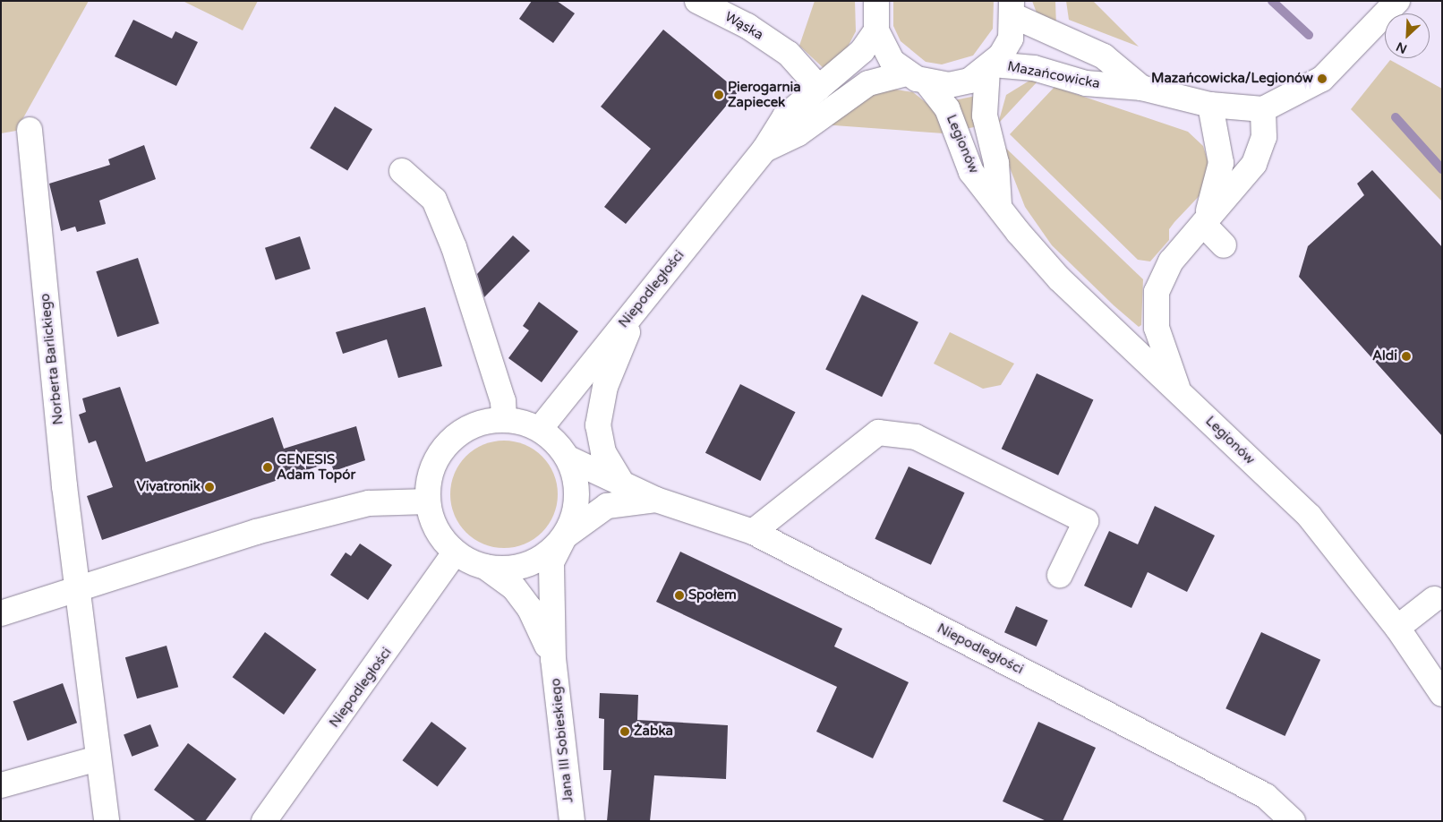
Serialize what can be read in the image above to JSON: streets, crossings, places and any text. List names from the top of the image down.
{
  "streets": {
    "street": [
      "Wąska",
      "Mazańcowicka",
      "Legionów",
      "Niepodległości",
      "Norberta Barlickiego",
      "Jana III Sobieskiego"
    ]
  },
  "crossings": [
    ["Wąska", "Niepodległości"],
    ["Mazańcowicka", "Legionów"],
    ["Niepodległości", "Jana III Sobieskiego"]
  ],
  "places": [
    "Mazańcowicka/Legionów",
    "Pierogarnia Zapiecek",
    "Aldi",
    "GENESIS Adam Topór",
    "Vivatronik",
    "Społem",
    "Żabka"
  ],
  "north": "bottom left"
}
